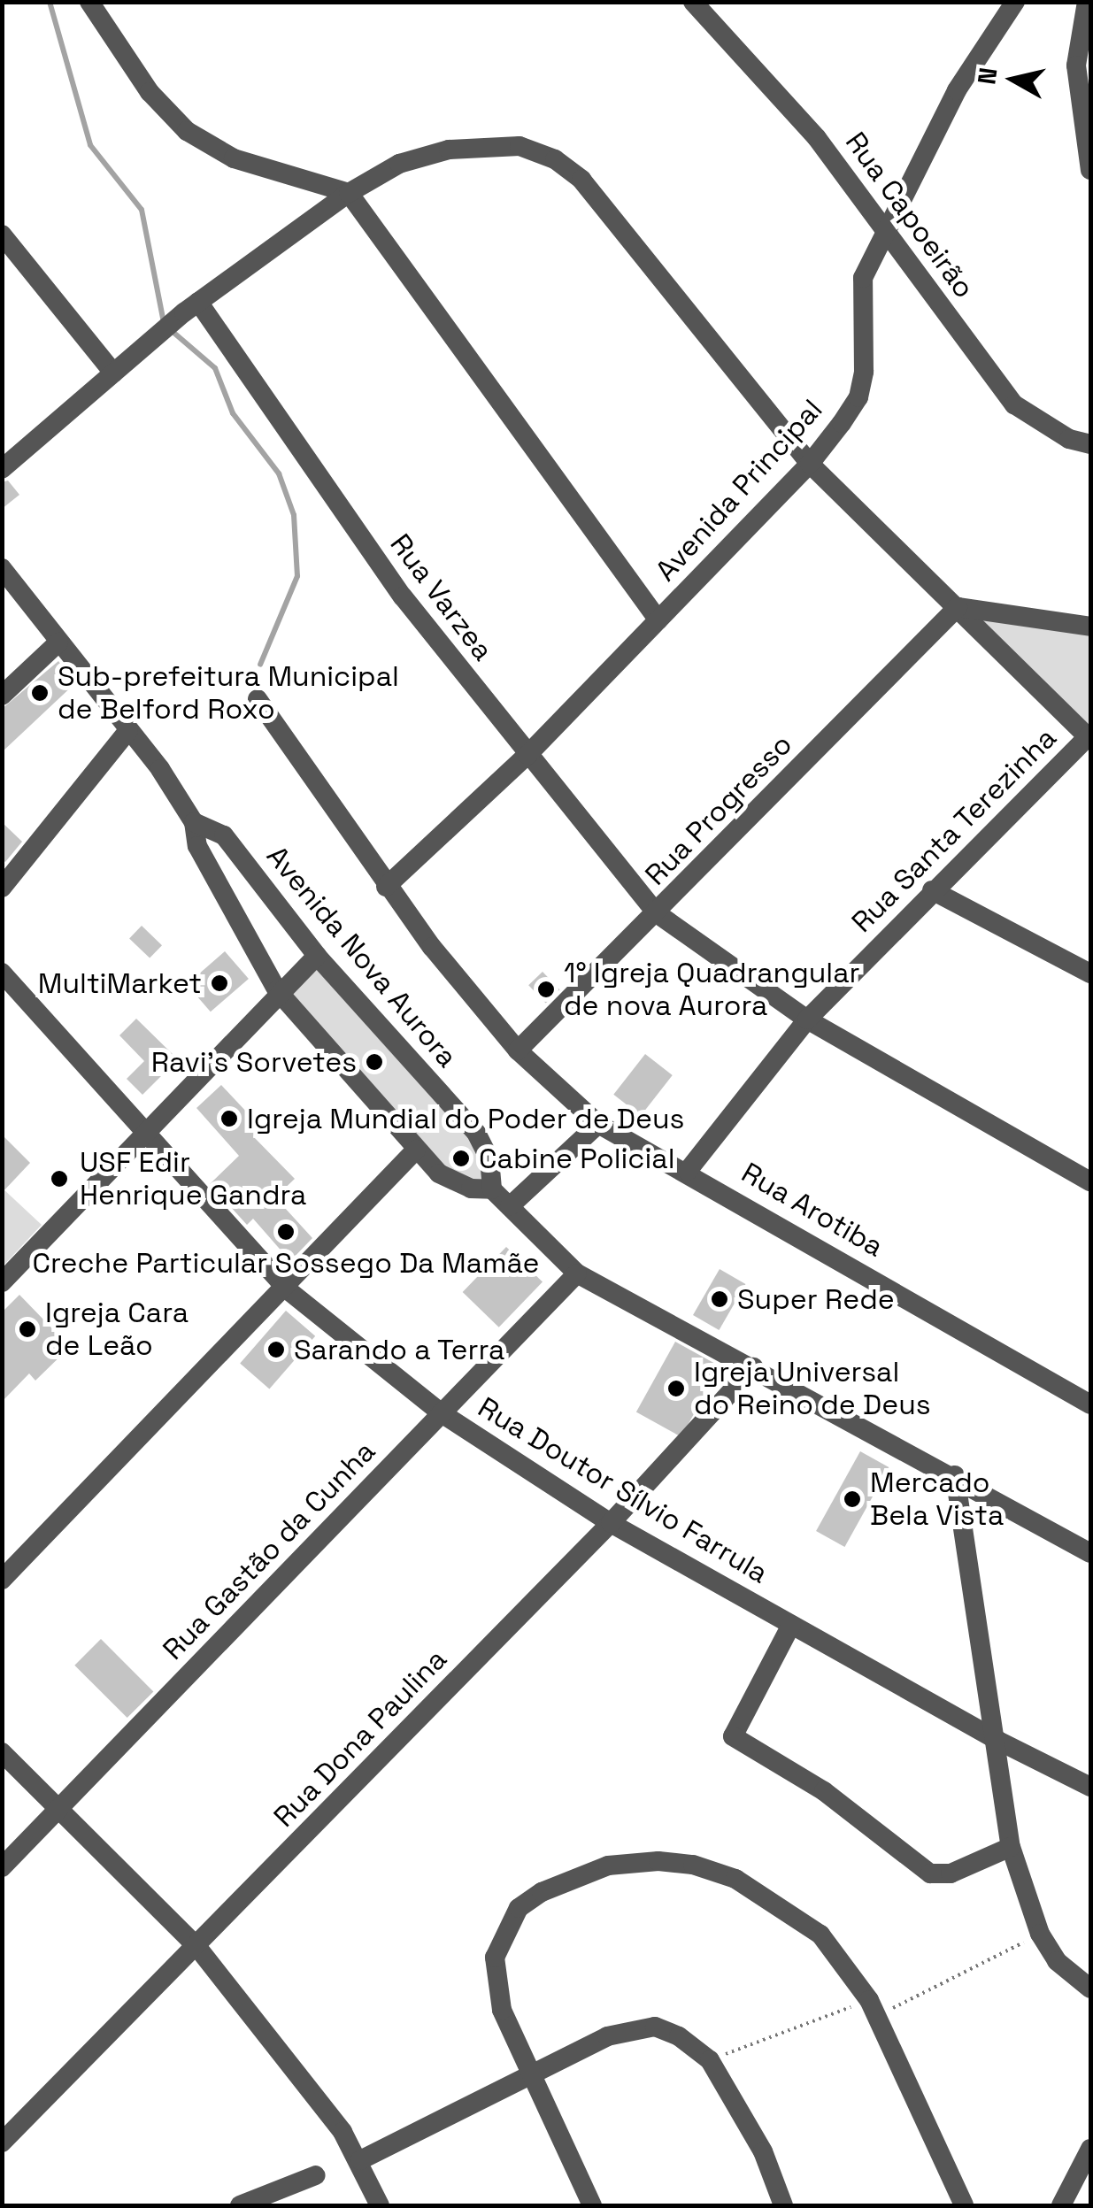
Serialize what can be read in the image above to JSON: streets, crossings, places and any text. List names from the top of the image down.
{
  "streets": {
    "street": [
      "Rua Capoeirão",
      "Avenida Principal",
      "Rua Varzea",
      "Rua Progresso",
      "Rua Santa Terezinha",
      "Avenida Nova Aurora",
      "Rua Arotiba",
      "Rua Doutor Sílvio Farrula",
      "Rua Gastão da Cunha",
      "Rua Dona Paulina"
    ]
  },
  "crossings": [
    ["Rua Capoeirão", "Avenida Principal"],
    ["Avenida Principal", "Rua Varzea"],
    ["Avenida Principal", "Rua Arotiba"],
    ["Rua Varzea", "Rua Progresso"],
    ["Rua Varzea", "Rua Santa Terezinha"],
    ["Rua Progresso", "Rua Arotiba"],
    ["Rua Santa Terezinha", "Rua Arotiba"],
    ["Avenida Nova Aurora", "Rua Gastão da Cunha"],
    ["Avenida Nova Aurora", "Rua Dona Paulina"],
    ["Rua Doutor Sílvio Farrula", "Rua Gastão da Cunha"],
    ["Rua Doutor Sílvio Farrula", "Rua Dona Paulina"]
  ],
  "places": [
    "Sub-prefeitura Municipal de Belford Roxo",
    "MultiMarket",
    "1° Igreja Quadrangular de nova Aurora",
    "Ravi's Sorvetes",
    "Igreja Mundial do Poder de Deus",
    "Cabine Policial",
    "USF Edir Henrique Gandra",
    "Creche Particular Sossego Da Mamãe",
    "Super Rede",
    "Igreja Cara de Leão",
    "Sarando a Terra",
    "Igreja Universal do Reino de Deus",
    "Mercado Bela Vista"
  ],
  "north": "left"
}
